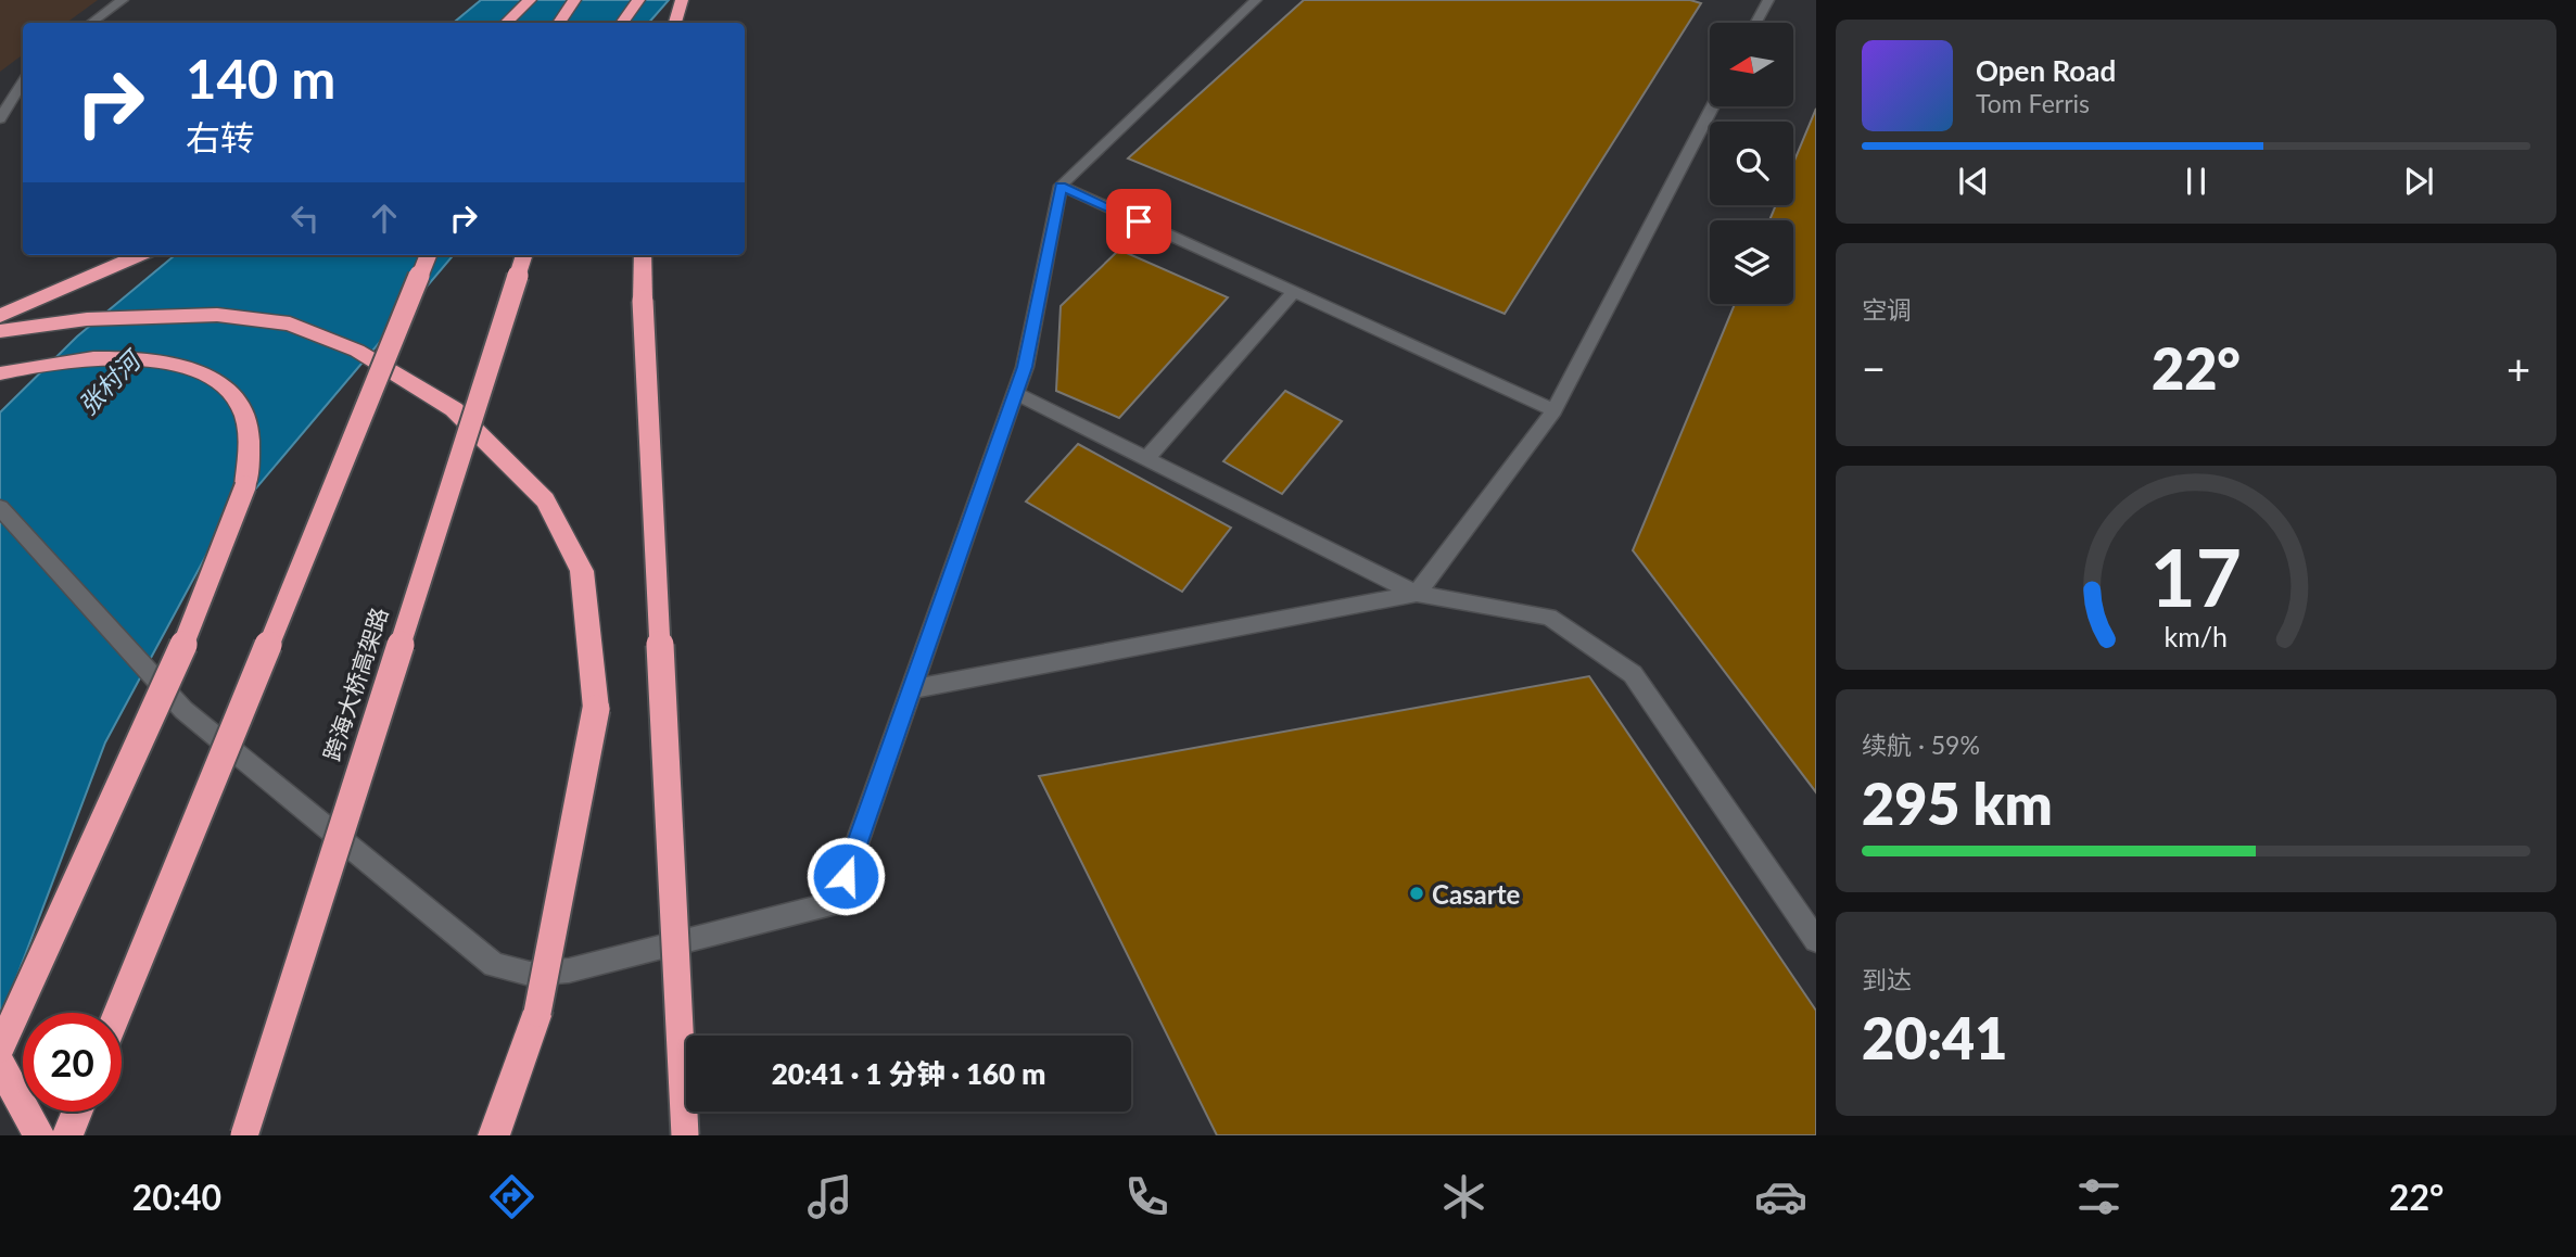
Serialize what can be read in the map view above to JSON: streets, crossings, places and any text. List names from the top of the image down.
{
  "streets": {
    "highway": ["跨海大桥高架路"]
  },
  "water": ["张村河"],
  "places": ["Casarte"],
  "north": "left",
  "page": {
    "turn": ["140 m", "右转"],
    "song": ["Open Road", "Tom Ferris"],
    "tile": [
      "空调",
      ["续航 · 59%", "295 km"],
      ["到达", "20:41"]
    ],
    "heat": ["−", "22°", "+"],
    "limit": "20",
    "trip": "20:41 · 1 分钟 · 160 m",
    "tabs": ["20:40", "22°"],
    "gauge": ["17", "km/h"]
  }
}
